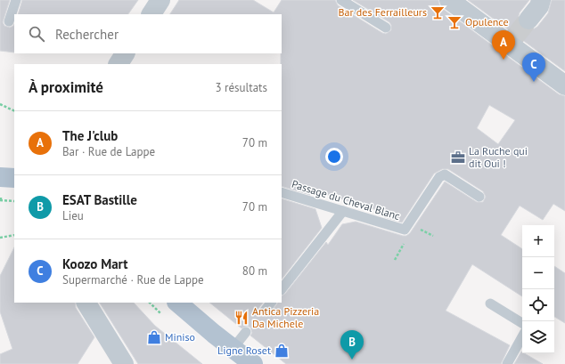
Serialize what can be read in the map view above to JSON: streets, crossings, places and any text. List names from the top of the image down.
{
  "streets": {
    "lane": ["Passage du Cheval Blanc"]
  },
  "places": {
    "bar": ["Bar des Ferrailleurs", "Opulence"],
    "office": ["La Ruche qui dit Oui !"],
    "restaurant": ["Antica Pizzeria Da Michele"],
    "shop": ["Miniso", "Ligne Roset"]
  },
  "page": {
    "search": "Rechercher",
    "pins": ["A", "C", "B"],
    "heading": ["À proximité", "3 résultats"],
    "list": [
      {
        "mark": "A",
        "name": "The J'club",
        "note": "Bar · Rue de Lappe",
        "value": "70 m"
      },
      {
        "mark": "B",
        "name": "ESAT Bastille",
        "note": "Lieu",
        "value": "70 m"
      },
      {
        "mark": "C",
        "name": "Koozo Mart",
        "note": "Supermarché · Rue de Lappe",
        "value": "80 m"
      }
    ],
    "map_buttons": ["+", "−"]
  }
}
